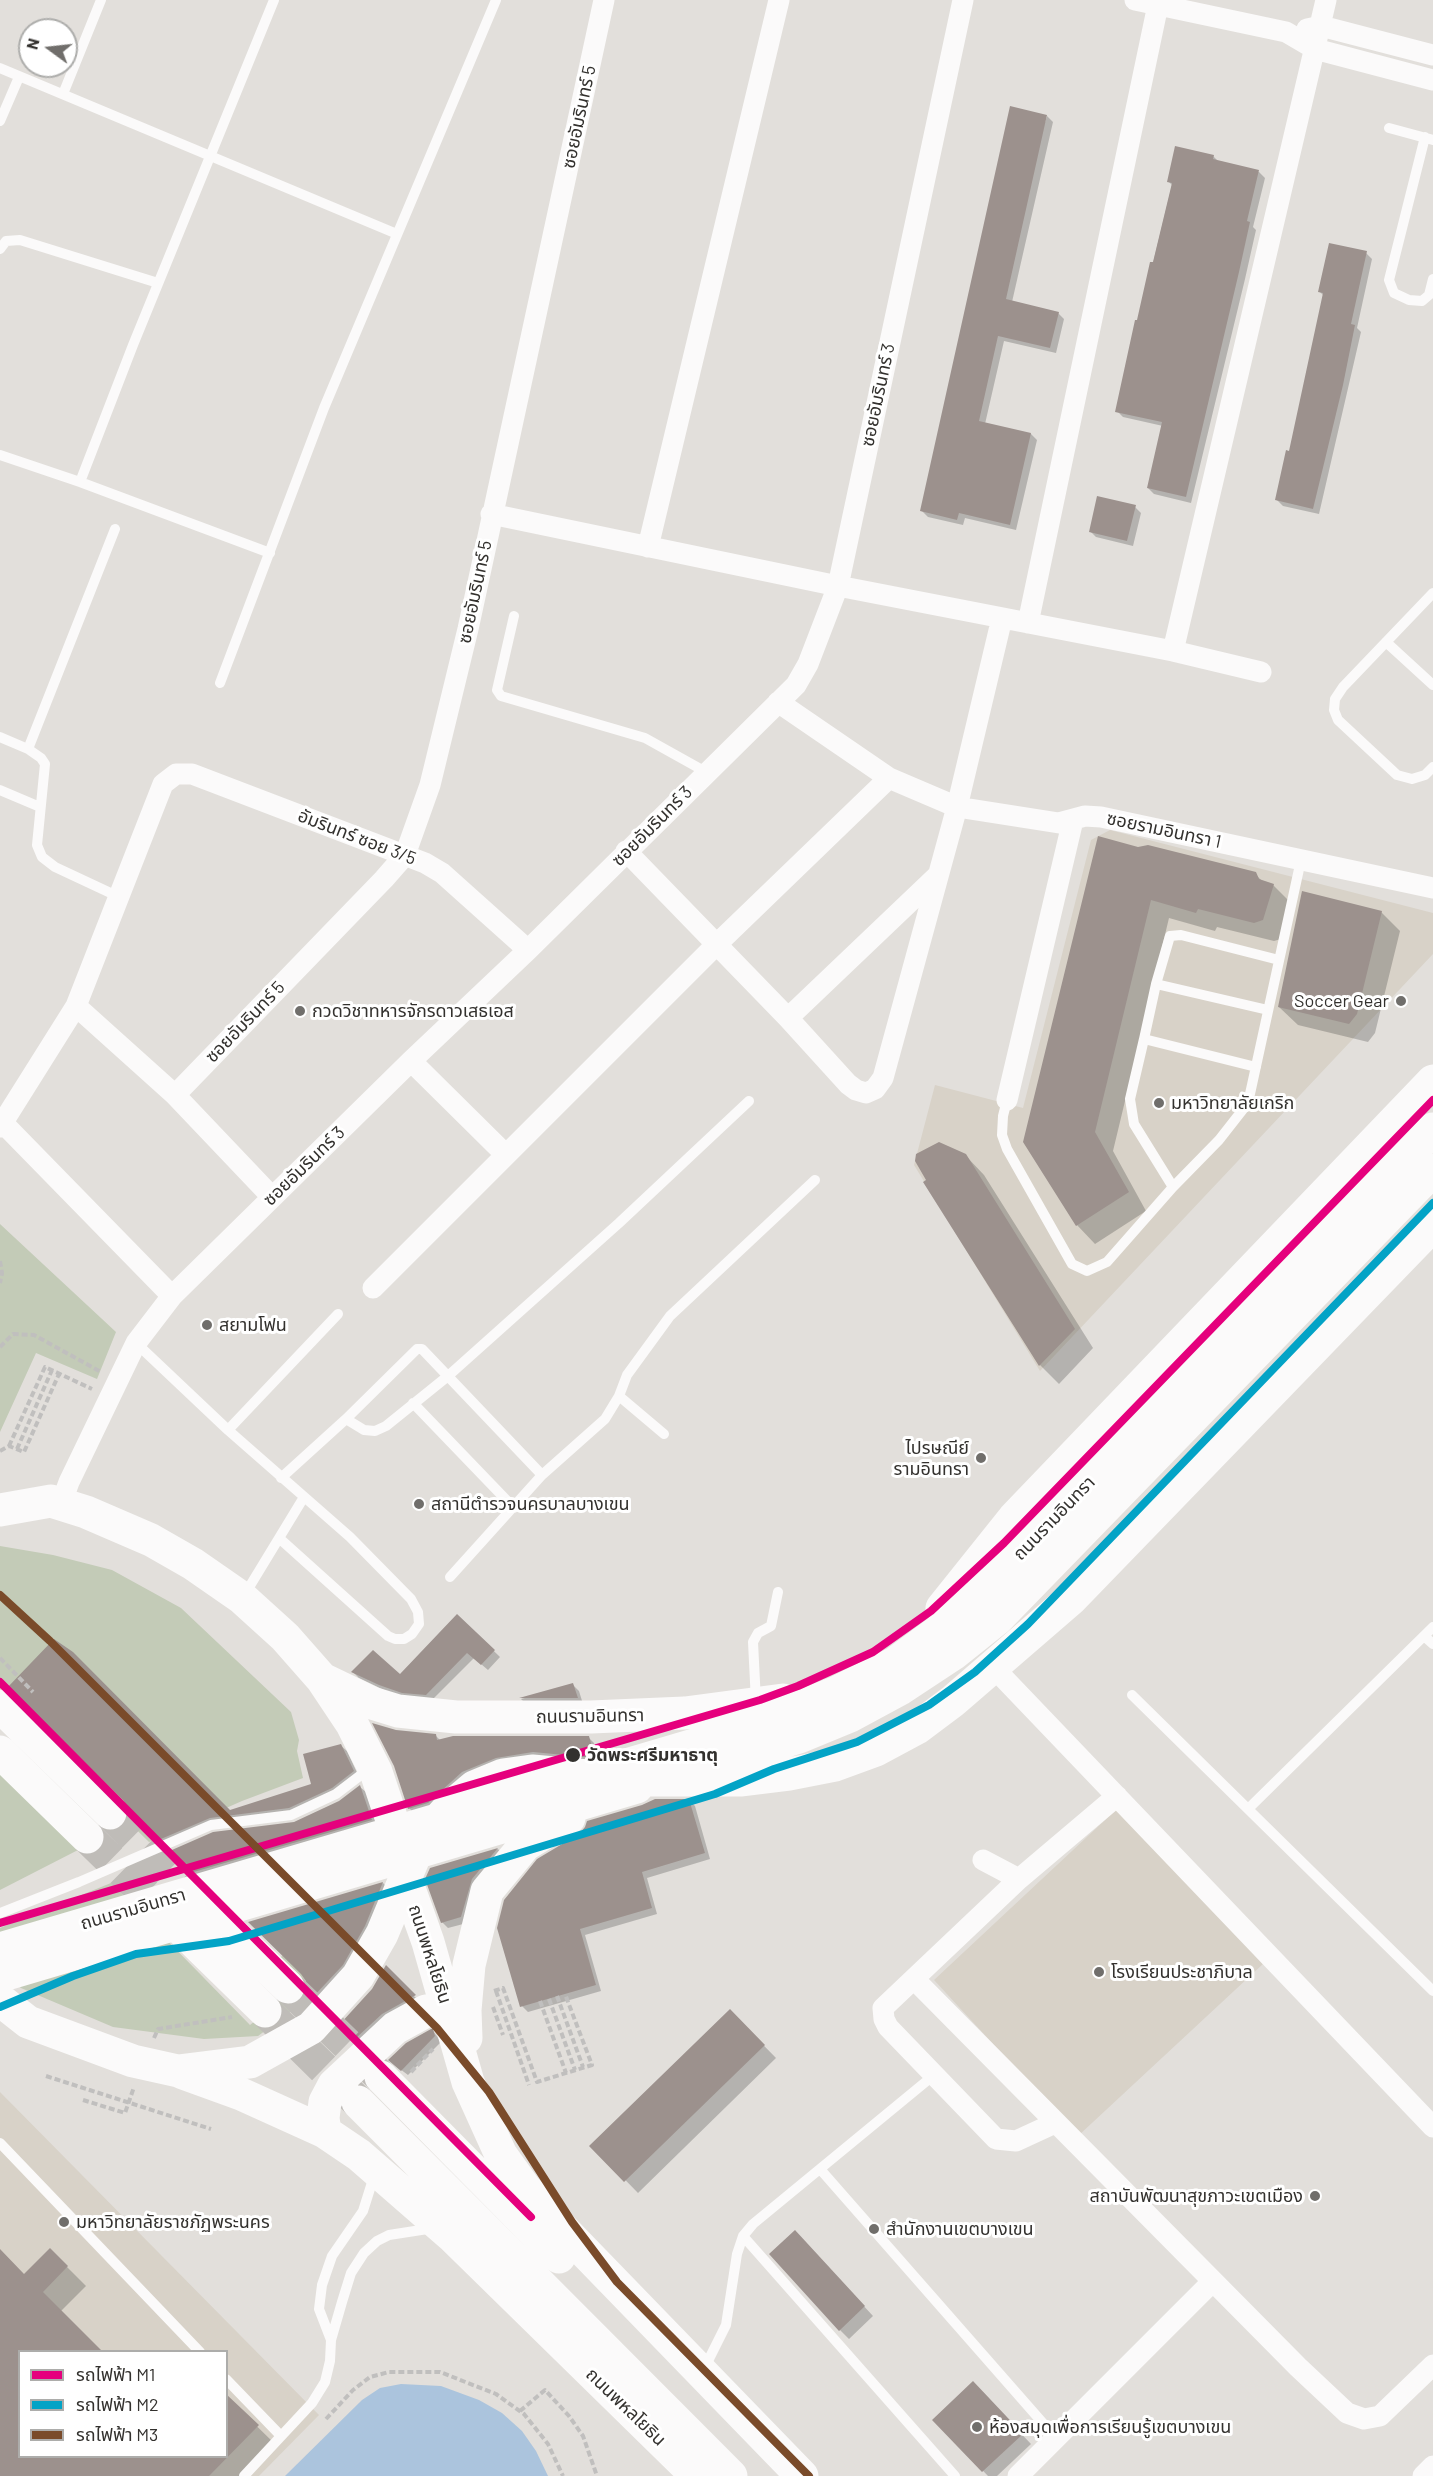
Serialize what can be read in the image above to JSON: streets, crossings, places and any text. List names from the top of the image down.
{
  "streets": {
    "main road": ["ถนนรามอินทรา", "ถนนพหลโยธิน"],
    "street": [
      "ซอยอัมรินทร์ 5",
      "ซอยอัมรินทร์ 3",
      "ซอยรามอินทรา 1",
      "อัมรินทร์ ซอย 3/5"
    ]
  },
  "crossings": [
    ["ซอยอัมรินทร์ 5", "อัมรินทร์ ซอย 3/5"],
    ["ซอยอัมรินทร์ 3", "ซอยรามอินทรา 1"],
    ["ซอยอัมรินทร์ 3", "อัมรินทร์ ซอย 3/5"],
    ["ซอยอัมรินทร์ 3", "ถนนพหลโยธิน"],
    ["ถนนรามอินทรา", "ถนนพหลโยธิน"]
  ],
  "places": [
    "Soccer Gear",
    "กวดวิชาทหารจักรดาวเสธเอส",
    "มหาวิทยาลัยเกริก",
    "สยามโฟน",
    "ไปรษณีย์ รามอินทรา",
    "สถานีตำรวจนครบาลบางเขน",
    "วัดพระศรีมหาธาตุ",
    "โรงเรียนประชาภิบาล",
    "สถาบันพัฒนาสุขภาวะเขตเมือง",
    "มหาวิทยาลัยราชภัฏพระนคร",
    "สำนักงานเขตบางเขน",
    "ห้องสมุดเพื่อการเรียนรู้เขตบางเขน"
  ],
  "lines": ["metro line M1", "metro line M2", "metro line M3"],
  "legend": ["รถไฟฟ้า M1", "รถไฟฟ้า M2", "รถไฟฟ้า M3"],
  "north": "left"
}
